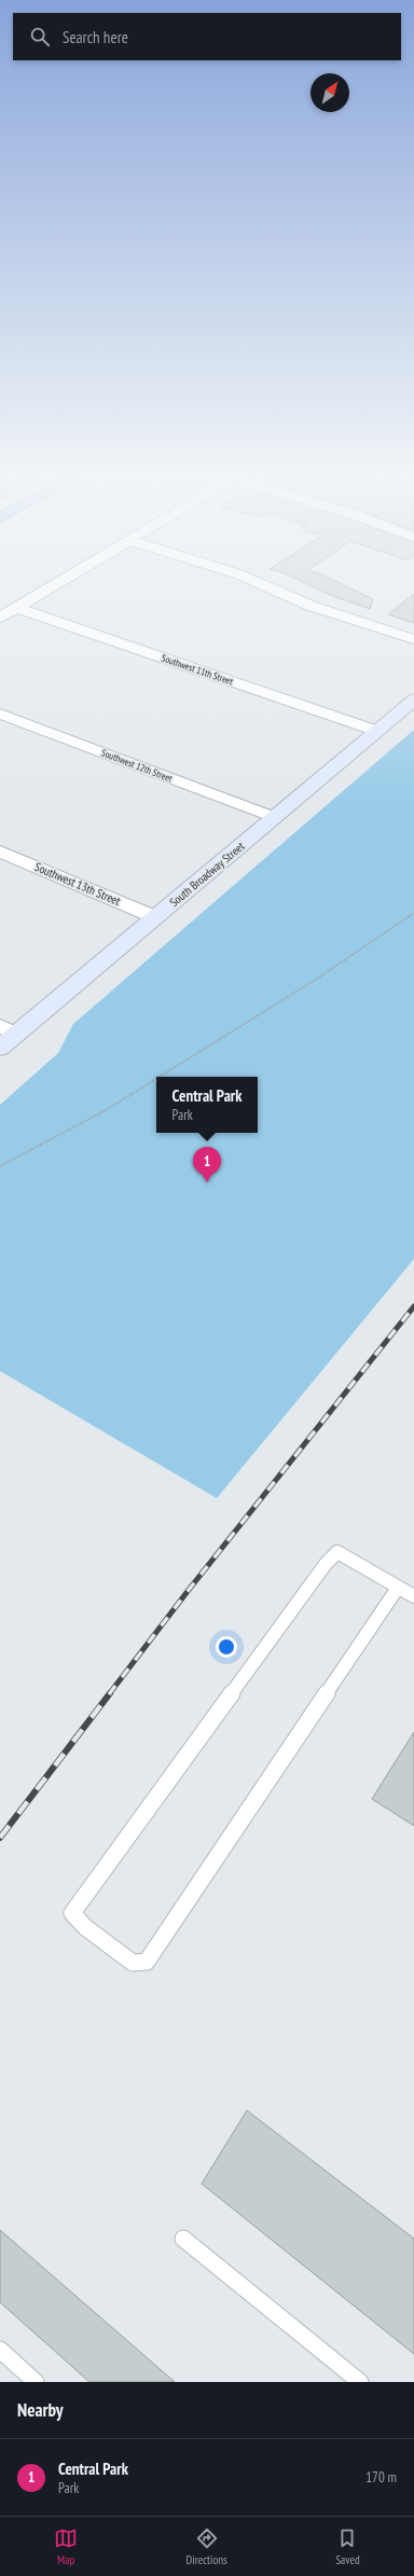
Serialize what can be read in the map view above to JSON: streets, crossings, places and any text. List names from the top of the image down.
{
  "streets": {
    "main road": ["South Broadway Street"],
    "street": ["Southwest 11th Street", "Southwest 12th Street", "Southwest 13th Street"]
  },
  "crossings": [
    ["Southwest 11th Street", "South Broadway Street"],
    ["Southwest 12th Street", "South Broadway Street"],
    ["South Broadway Street", "Southwest 13th Street"]
  ],
  "north": "top right",
  "page": {
    "search": "Search here",
    "popup": ["Central Park", "Park"],
    "pins": "1",
    "heading": "Nearby",
    "list": [
      {
        "mark": "1",
        "name": "Central Park",
        "note": "Park",
        "value": "170 m"
      }
    ],
    "nav": ["Map", "Directions", "Saved"]
  }
}
